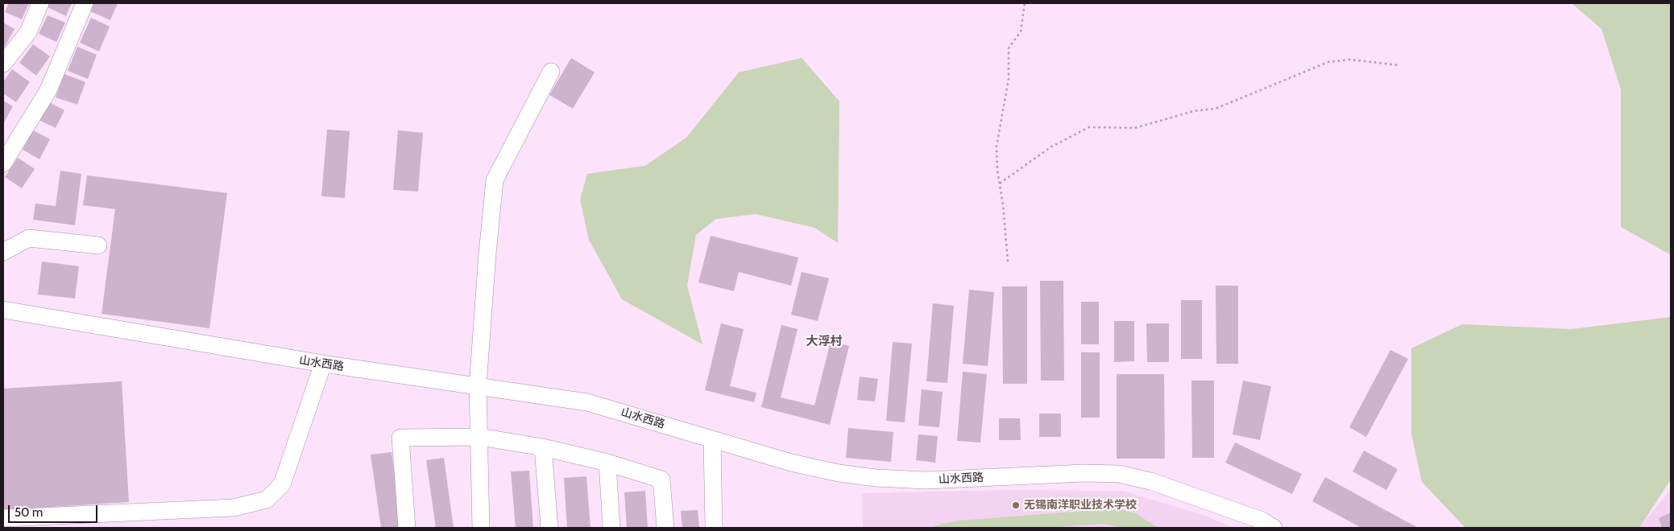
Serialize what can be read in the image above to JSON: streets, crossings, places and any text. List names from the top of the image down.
{
  "streets": {
    "street": ["山水西路"]
  },
  "districts": ["大浮村"],
  "places": ["无锡南洋职业技术学校"],
  "scale_bar": "50 m"
}
